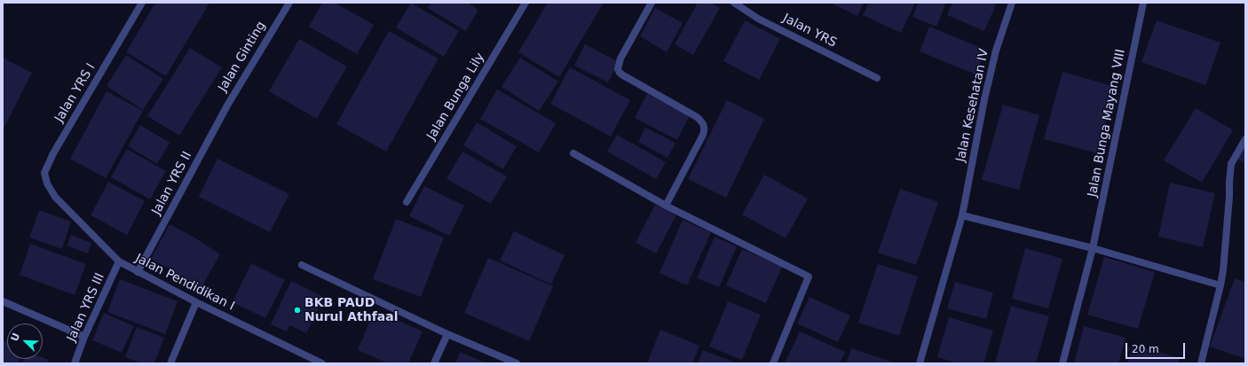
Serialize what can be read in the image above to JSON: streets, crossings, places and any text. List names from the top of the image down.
{
  "streets": {
    "street": [
      "Jalan YRS",
      "Jalan Ginting",
      "Jalan YRS I",
      "Jalan Bunga Lily",
      "Jalan Kesehatan IV",
      "Jalan Bunga Mayang VIII",
      "Jalan YRS II",
      "Jalan Pendidikan I",
      "Jalan YRS III"
    ]
  },
  "crossings": [
    ["Jalan Ginting", "Jalan YRS II"],
    ["Jalan YRS I", "Jalan Pendidikan I"],
    ["Jalan YRS II", "Jalan Pendidikan I"],
    ["Jalan Pendidikan I", "Jalan YRS III"]
  ],
  "places": ["BKB PAUD Nurul Athfaal"],
  "scale_bar": "20 m",
  "north": "top left"
}
